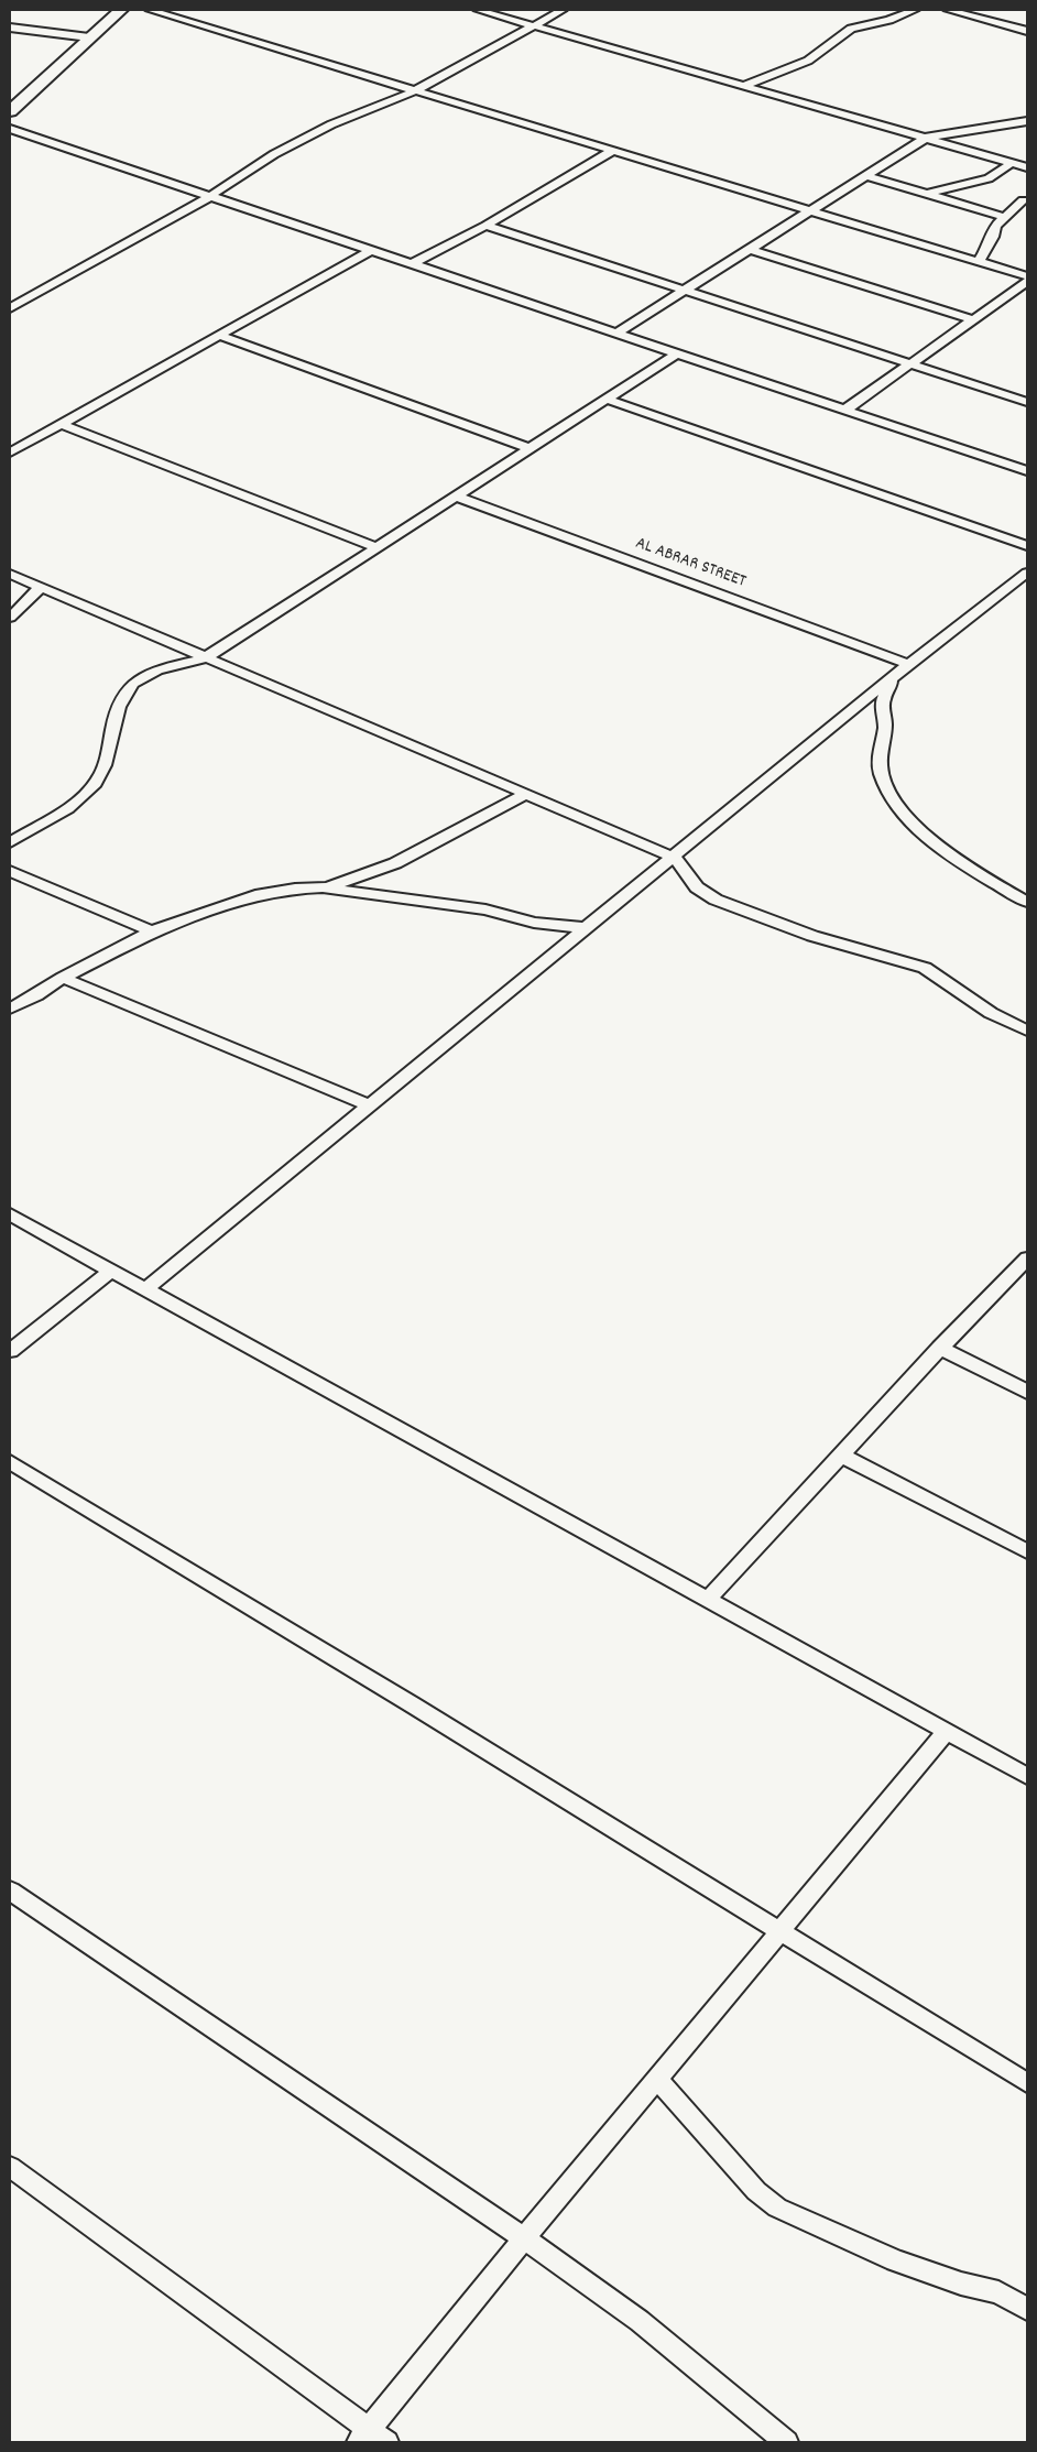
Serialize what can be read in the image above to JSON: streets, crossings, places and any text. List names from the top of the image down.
{
  "streets": {
    "street": ["AL ABRAR STREET"]
  }
}
